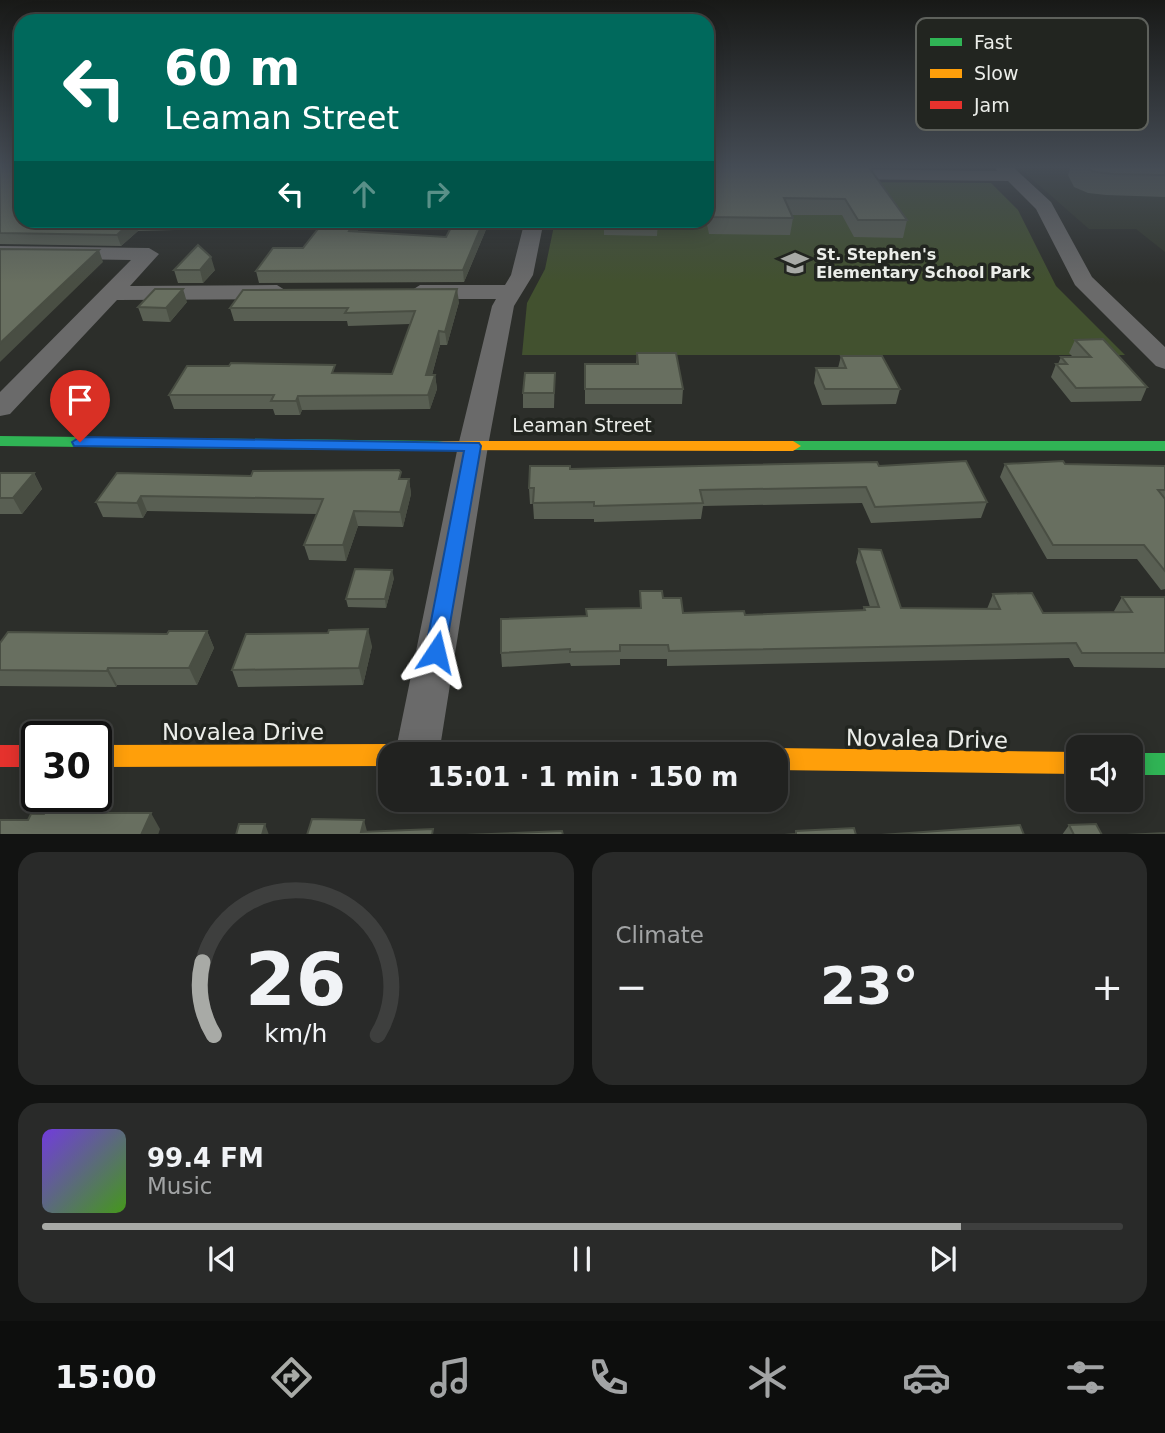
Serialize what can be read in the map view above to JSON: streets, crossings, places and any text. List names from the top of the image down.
{
  "streets": {
    "street": ["Leaman Street", "Novalea Drive"]
  },
  "places": {
    "school or university": ["St. Stephen's Elementary School Park"]
  },
  "legend": ["Fast", "Slow", "Jam"],
  "page": {
    "turn": ["60 m", "Leaman Street"],
    "limit": "30",
    "trip": "15:01 · 1 min · 150 m",
    "tile": "Climate",
    "heat": ["−", "23°", "+"],
    "song": ["99.4 FM", "Music"],
    "tabs": "15:00",
    "gauge": ["26", "km/h"]
  }
}
